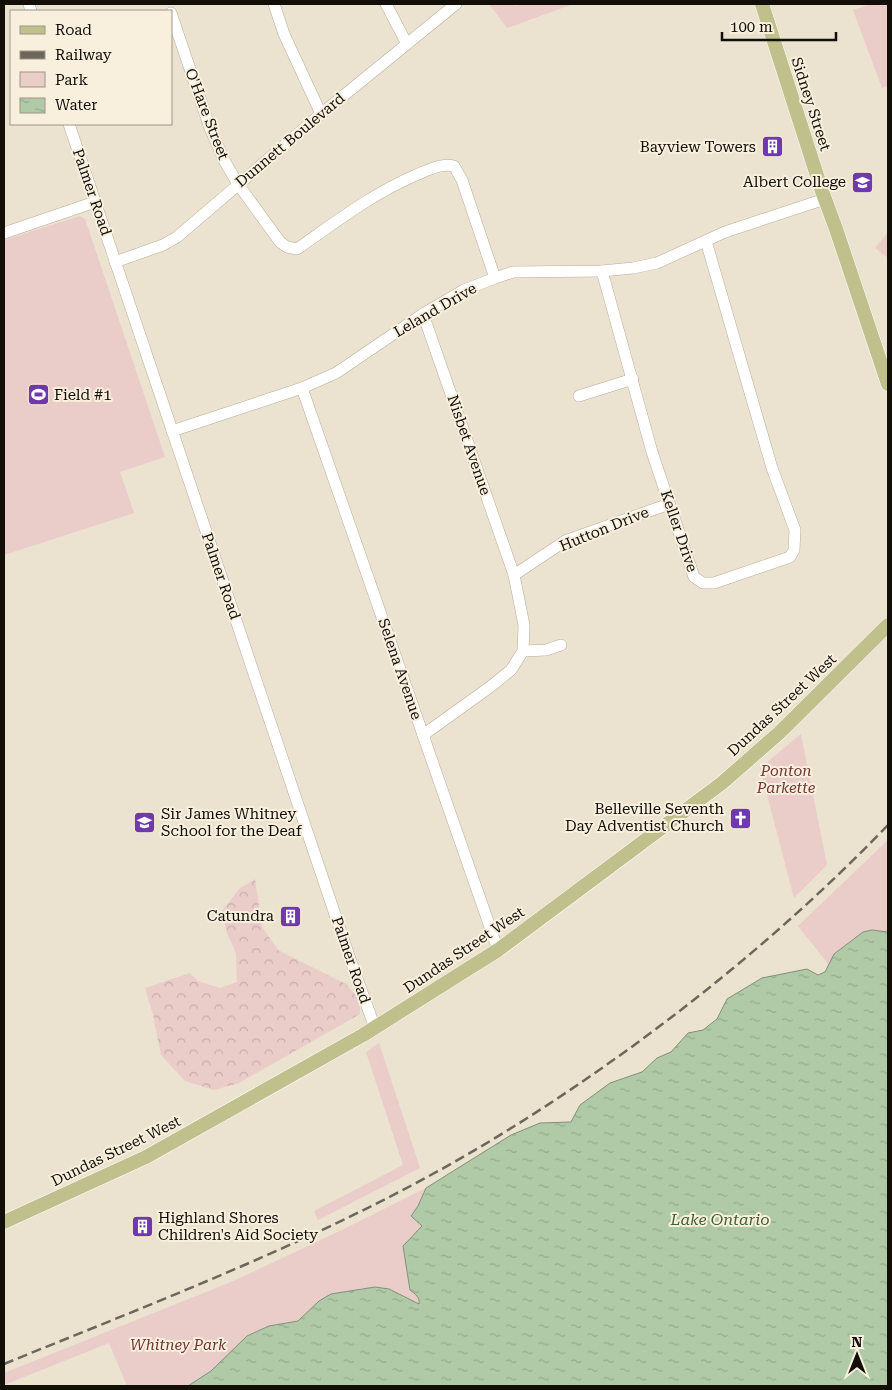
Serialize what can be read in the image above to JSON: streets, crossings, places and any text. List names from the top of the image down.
{
  "streets": {
    "main road": ["Sidney Street", "Dundas Street West"],
    "street": [
      "O'Hare Street",
      "Dunnett Boulevard",
      "Palmer Road",
      "Leland Drive",
      "Nisbet Avenue",
      "Hutton Drive",
      "Keller Drive",
      "Selena Avenue"
    ]
  },
  "crossings": [
    ["Sidney Street", "Leland Drive"],
    ["O'Hare Street", "Dunnett Boulevard"],
    ["O'Hare Street", "Leland Drive"],
    ["Dunnett Boulevard", "Palmer Road"],
    ["Palmer Road", "Leland Drive"],
    ["Palmer Road", "Dundas Street West"],
    ["Leland Drive", "Nisbet Avenue"],
    ["Leland Drive", "Keller Drive"],
    ["Leland Drive", "Selena Avenue"],
    ["Nisbet Avenue", "Hutton Drive"],
    ["Hutton Drive", "Keller Drive"],
    ["Selena Avenue", "Dundas Street West"]
  ],
  "water": ["Lake Ontario"],
  "parks": ["Ponton Parkette", "Whitney Park"],
  "places": {
    "building": ["Bayview Towers", "Catundra", "Highland Shores Children's Aid Society"],
    "school or university": ["Albert College", "Sir James Whitney School for the Deaf"],
    "sports": ["Field #1"],
    "church": ["Belleville Seventh Day Adventist Church"]
  },
  "legend": [
    "Road",
    "Railway",
    "Park",
    "Water"
  ],
  "scale_bar": "100 m",
  "north": "top"
}
